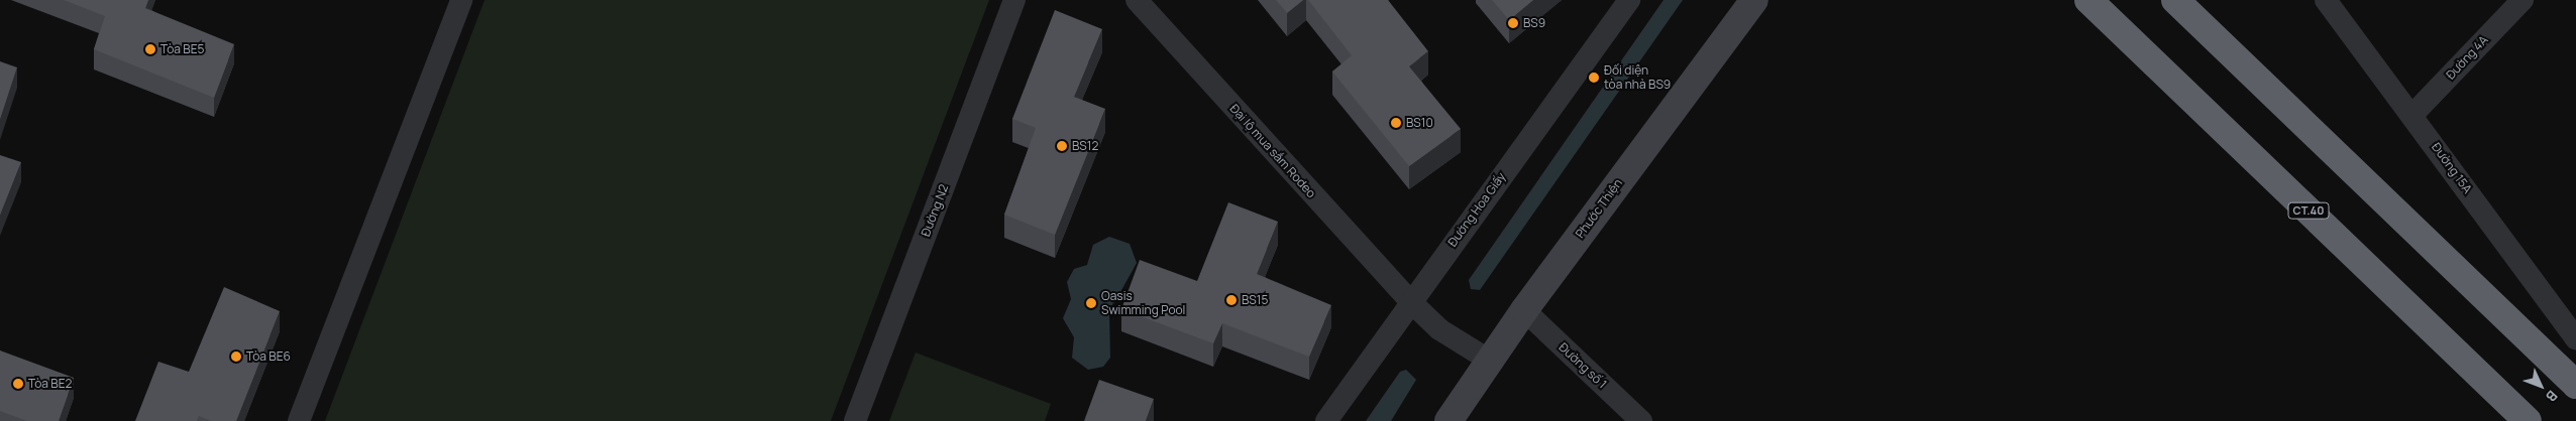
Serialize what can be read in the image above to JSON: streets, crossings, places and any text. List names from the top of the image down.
{
  "streets": {
    "highway": ["CT.40"],
    "street": [
      "Đường 4A",
      "Đại lộ mua sắm Rodeo",
      "Đường 15A",
      "Phước Thiện",
      "Đường Hoa Giấy",
      "Đường N2",
      "Đường số 1"
    ]
  },
  "crossings": [
    ["Đường 4A", "Đường 15A"],
    ["Đại lộ mua sắm Rodeo", "Phước Thiện"],
    ["Đại lộ mua sắm Rodeo", "Đường Hoa Giấy"],
    ["Phước Thiện", "Đường số 1"]
  ],
  "places": [
    "BS9",
    "Tòa BE5",
    "Đối diện tòa nhà BS9",
    "BS10",
    "BS12",
    "BS15",
    "Oasis Swimming Pool",
    "Tòa BE6",
    "Tòa BE2"
  ],
  "north": "bottom right"
}
